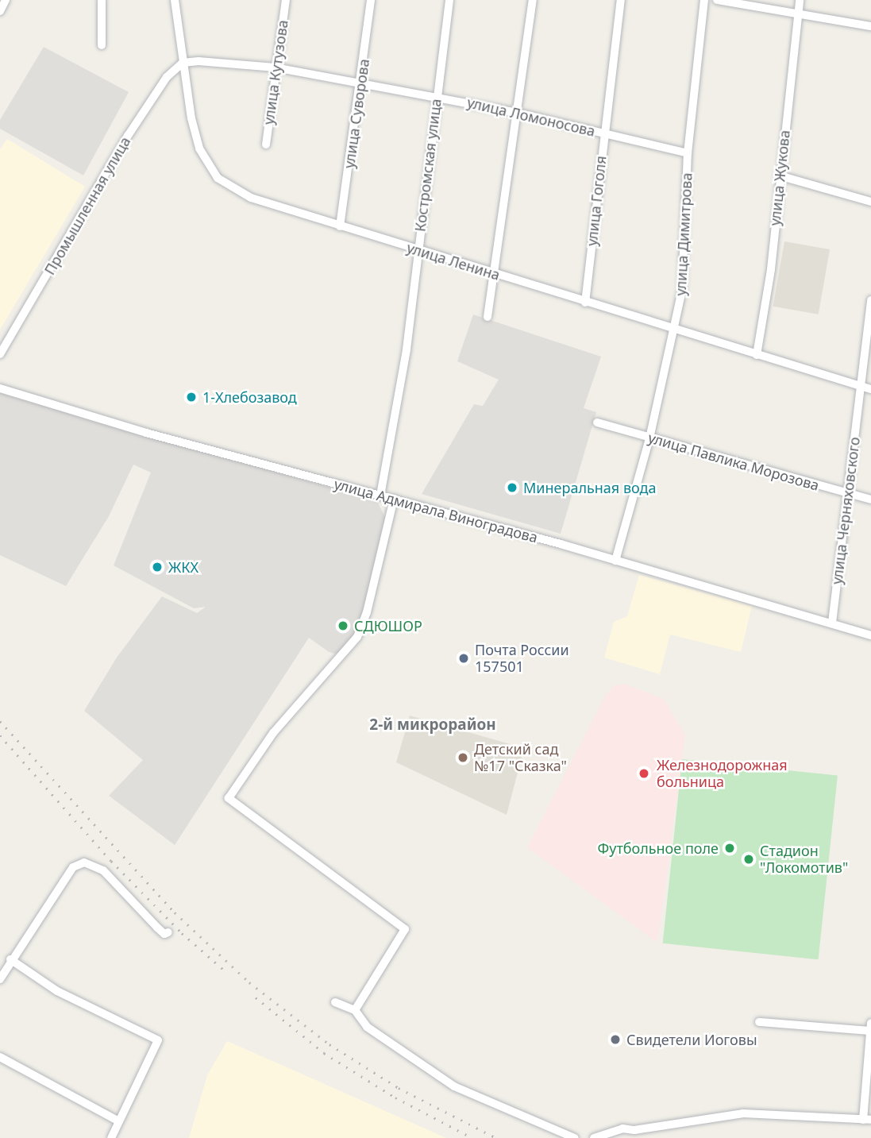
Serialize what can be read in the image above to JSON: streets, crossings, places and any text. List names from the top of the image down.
{
  "streets": {
    "street": [
      "улица Кутузова",
      "улица Суворова",
      "улица Ломоносова",
      "Костромская улица",
      "улица Жукова",
      "улица Гоголя",
      "Промышленная улица",
      "улица Димитрова",
      "улица Ленина",
      "улица Павлика Морозова",
      "улица Адмирала Виноградова",
      "улица Черняховского"
    ]
  },
  "crossings": [
    ["улица Кутузова", "улица Ломоносова"],
    ["улица Суворова", "улица Ломоносова"],
    ["улица Суворова", "улица Ленина"],
    ["улица Ломоносова", "Костромская улица"],
    ["улица Ломоносова", "улица Гоголя"],
    ["улица Ломоносова", "Промышленная улица"],
    ["улица Ломоносова", "улица Димитрова"],
    ["улица Ломоносова", "улица Ленина"],
    ["Костромская улица", "улица Ленина"],
    ["Костромская улица", "улица Адмирала Виноградова"],
    ["улица Жукова", "улица Ленина"],
    ["улица Гоголя", "улица Ленина"],
    ["Промышленная улица", "улица Ленина"],
    ["улица Димитрова", "улица Ленина"],
    ["улица Димитрова", "улица Павлика Морозова"],
    ["улица Димитрова", "улица Адмирала Виноградова"],
    ["улица Ленина", "улица Черняховского"],
    ["улица Павлика Морозова", "улица Черняховского"],
    ["улица Адмирала Виноградова", "улица Черняховского"]
  ],
  "districts": ["2-й микрорайон"],
  "places": [
    "1-Хлебозавод",
    "Минеральная вода",
    "ЖКХ",
    "СДЮШОР",
    "Почта России 157501",
    "Детский сад №17 \"Сказка\"",
    "Железнодорожная больница",
    "Футбольное поле",
    "Стадион \"Локомотив\"",
    "Свидетели Иоговы"
  ]
}
